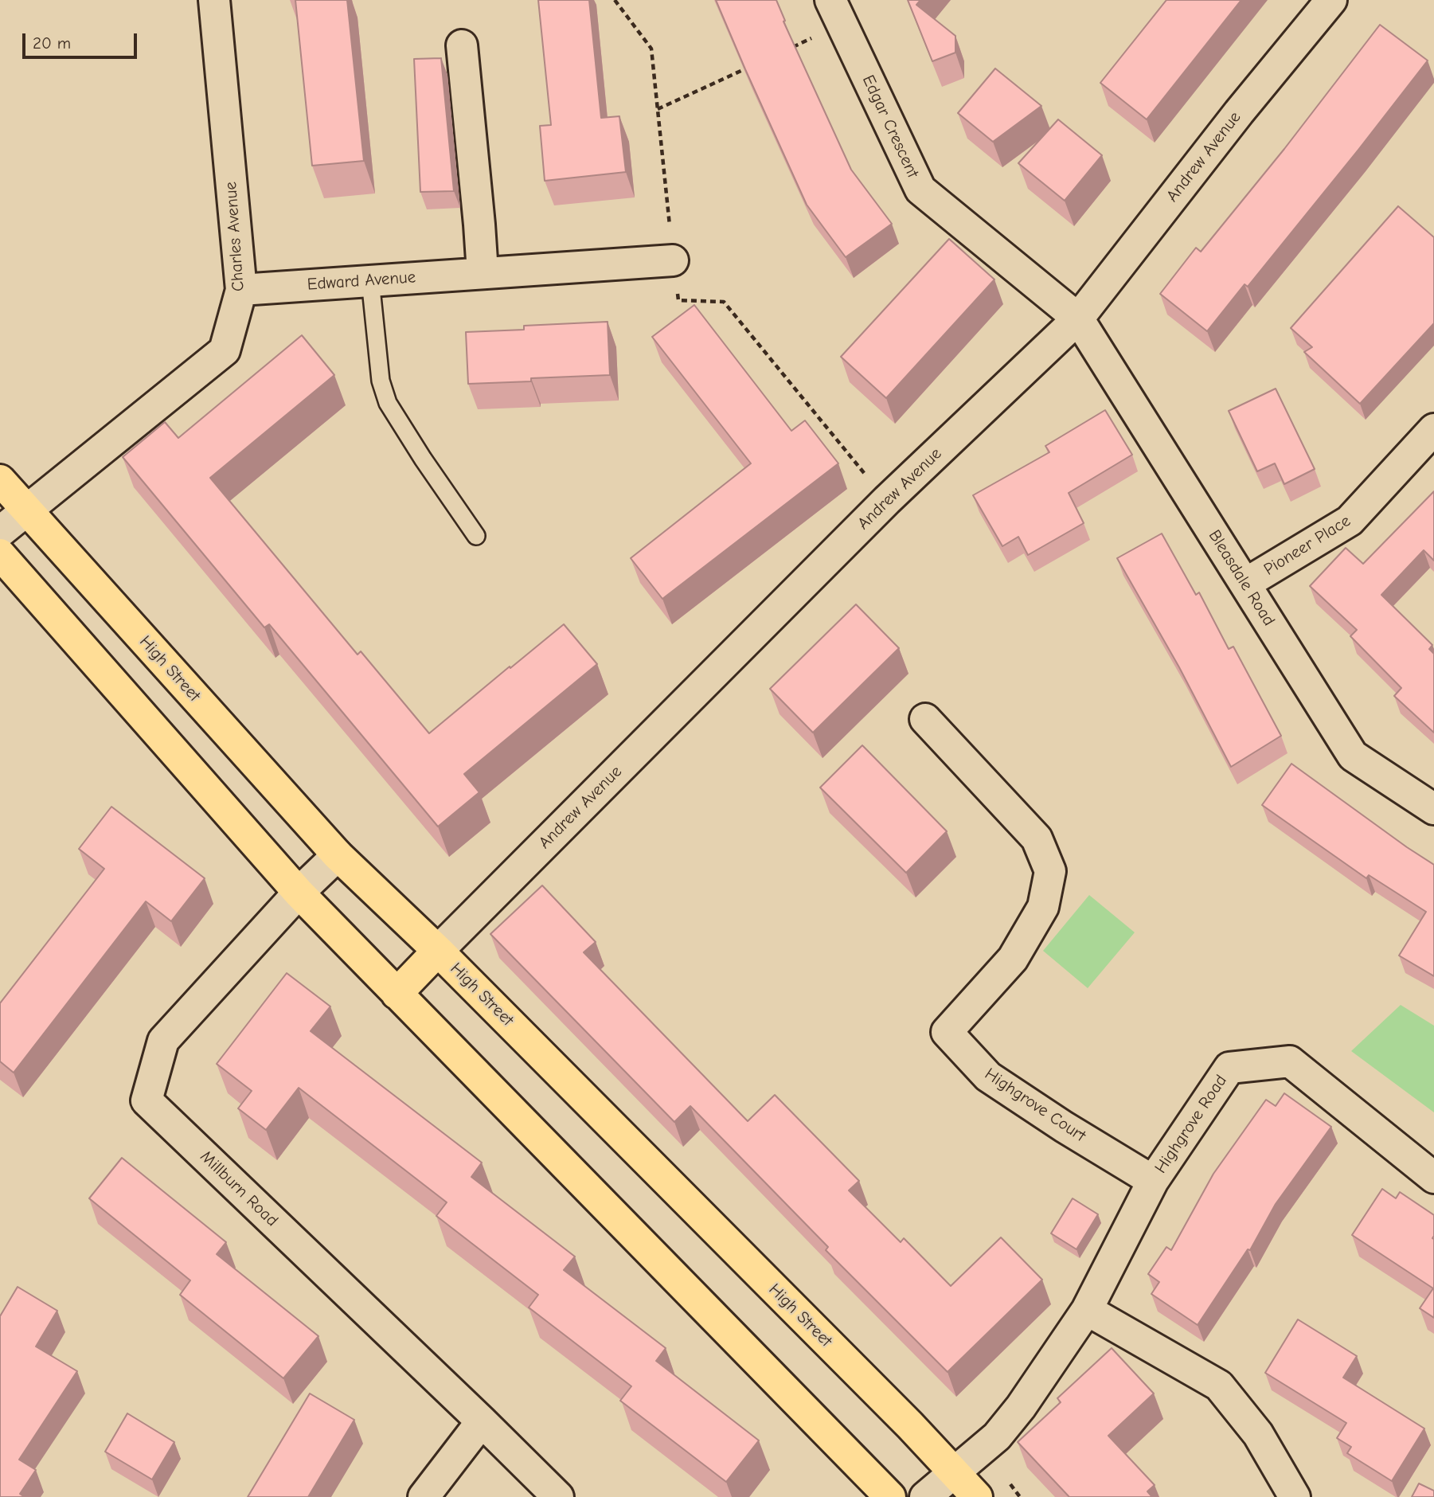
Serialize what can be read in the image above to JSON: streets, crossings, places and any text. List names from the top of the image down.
{
  "streets": {
    "main road": ["High Street"],
    "street": [
      "Edgar Crescent",
      "Andrew Avenue",
      "Charles Avenue",
      "Edward Avenue",
      "Pioneer Place",
      "Bleasdale Road",
      "Highgrove Court",
      "Highgrove Road",
      "Millburn Road"
    ]
  },
  "crossings": [
    ["Edgar Crescent", "Andrew Avenue"],
    ["Edgar Crescent", "Bleasdale Road"],
    ["Andrew Avenue", "Bleasdale Road"],
    ["Andrew Avenue", "High Street"],
    ["Charles Avenue", "Edward Avenue"],
    ["Charles Avenue", "High Street"],
    ["Pioneer Place", "Bleasdale Road"],
    ["High Street", "Highgrove Road"],
    ["High Street", "Millburn Road"],
    ["Highgrove Court", "Highgrove Road"]
  ],
  "scale_bar": "20 m"
}
